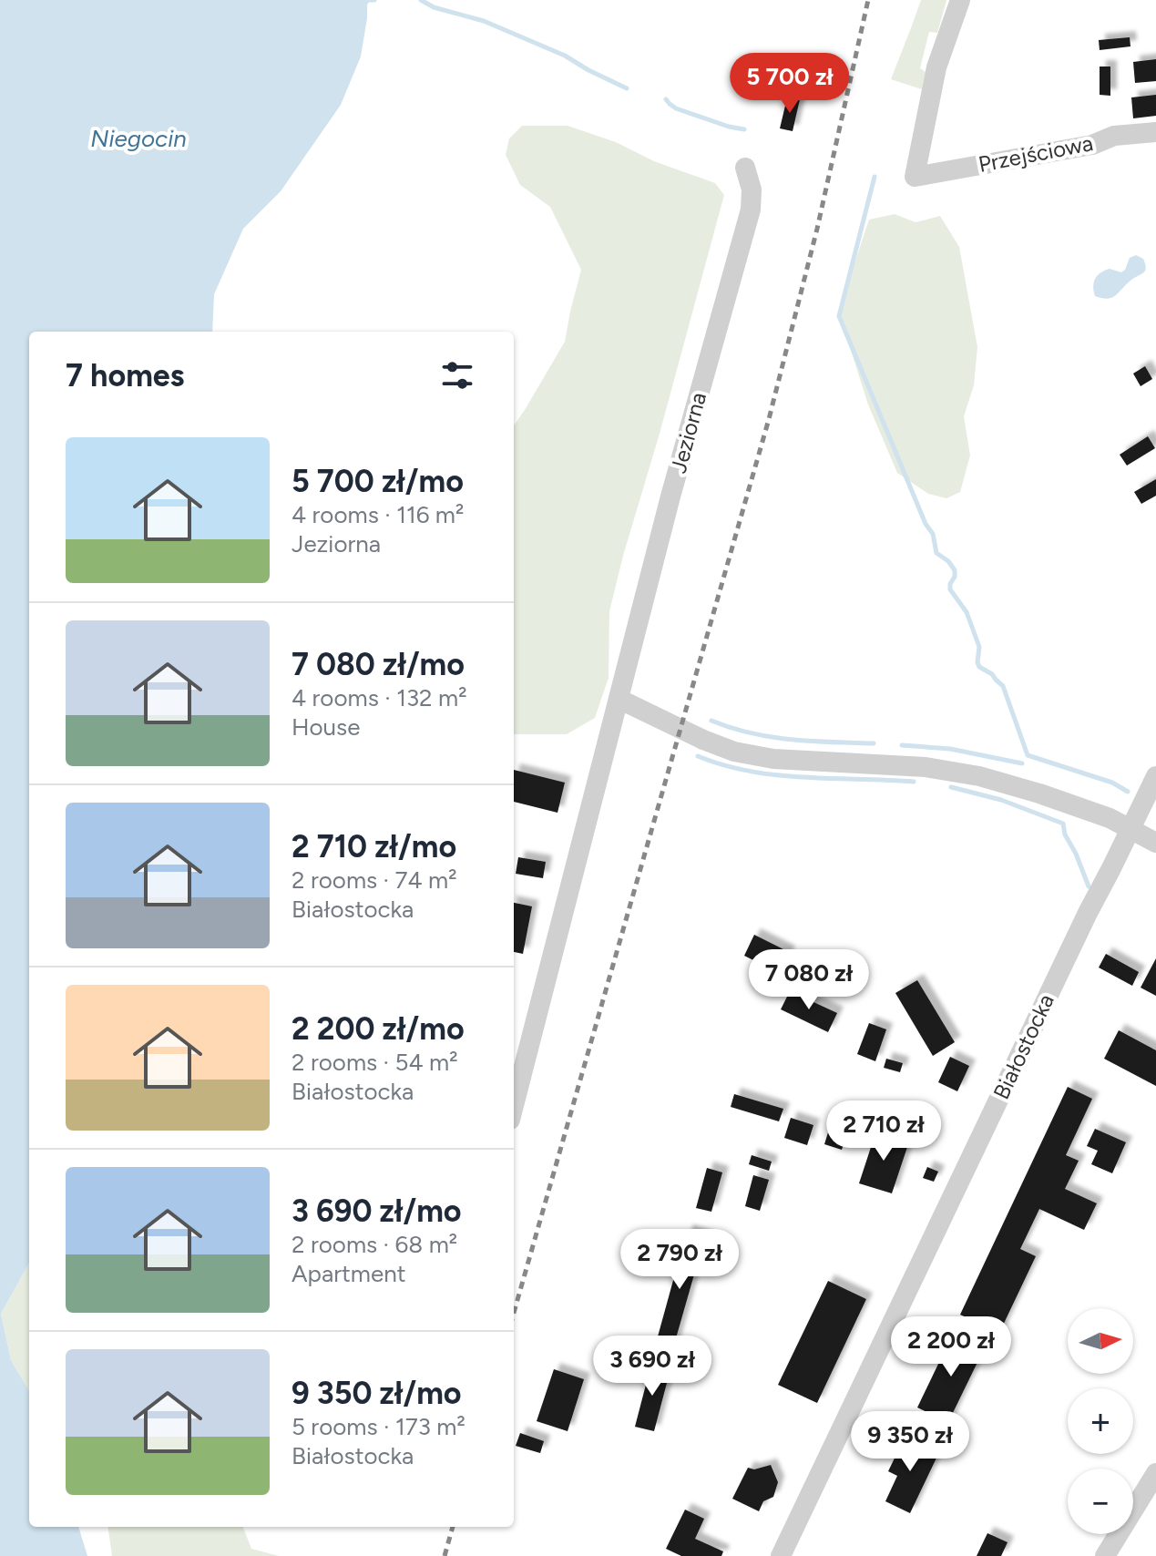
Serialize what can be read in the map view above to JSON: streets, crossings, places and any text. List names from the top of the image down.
{
  "streets": {
    "street": ["Przejściowa", "Jeziorna", "Białostocka"]
  },
  "water": ["Niegocin"],
  "north": "right",
  "page": {
    "price": [
      "5 700 zł",
      "7 080 zł",
      "2 710 zł",
      "2 790 zł",
      "2 200 zł",
      "3 690 zł",
      "9 350 zł"
    ],
    "heading": "7 homes",
    "list": [
      {
        "name": "5 700 zł/mo",
        "note": "4 rooms · 116 m² · Jeziorna"
      },
      {
        "name": "7 080 zł/mo",
        "note": "4 rooms · 132 m² · House"
      },
      {
        "name": "2 710 zł/mo",
        "note": "2 rooms · 74 m² · Białostocka"
      },
      {
        "name": "2 200 zł/mo",
        "note": "2 rooms · 54 m² · Białostocka"
      },
      {
        "name": "3 690 zł/mo",
        "note": "2 rooms · 68 m² · Apartment"
      },
      {
        "name": "9 350 zł/mo",
        "note": "5 rooms · 173 m² · Białostocka"
      }
    ],
    "map_buttons": ["+", "−"]
  }
}
